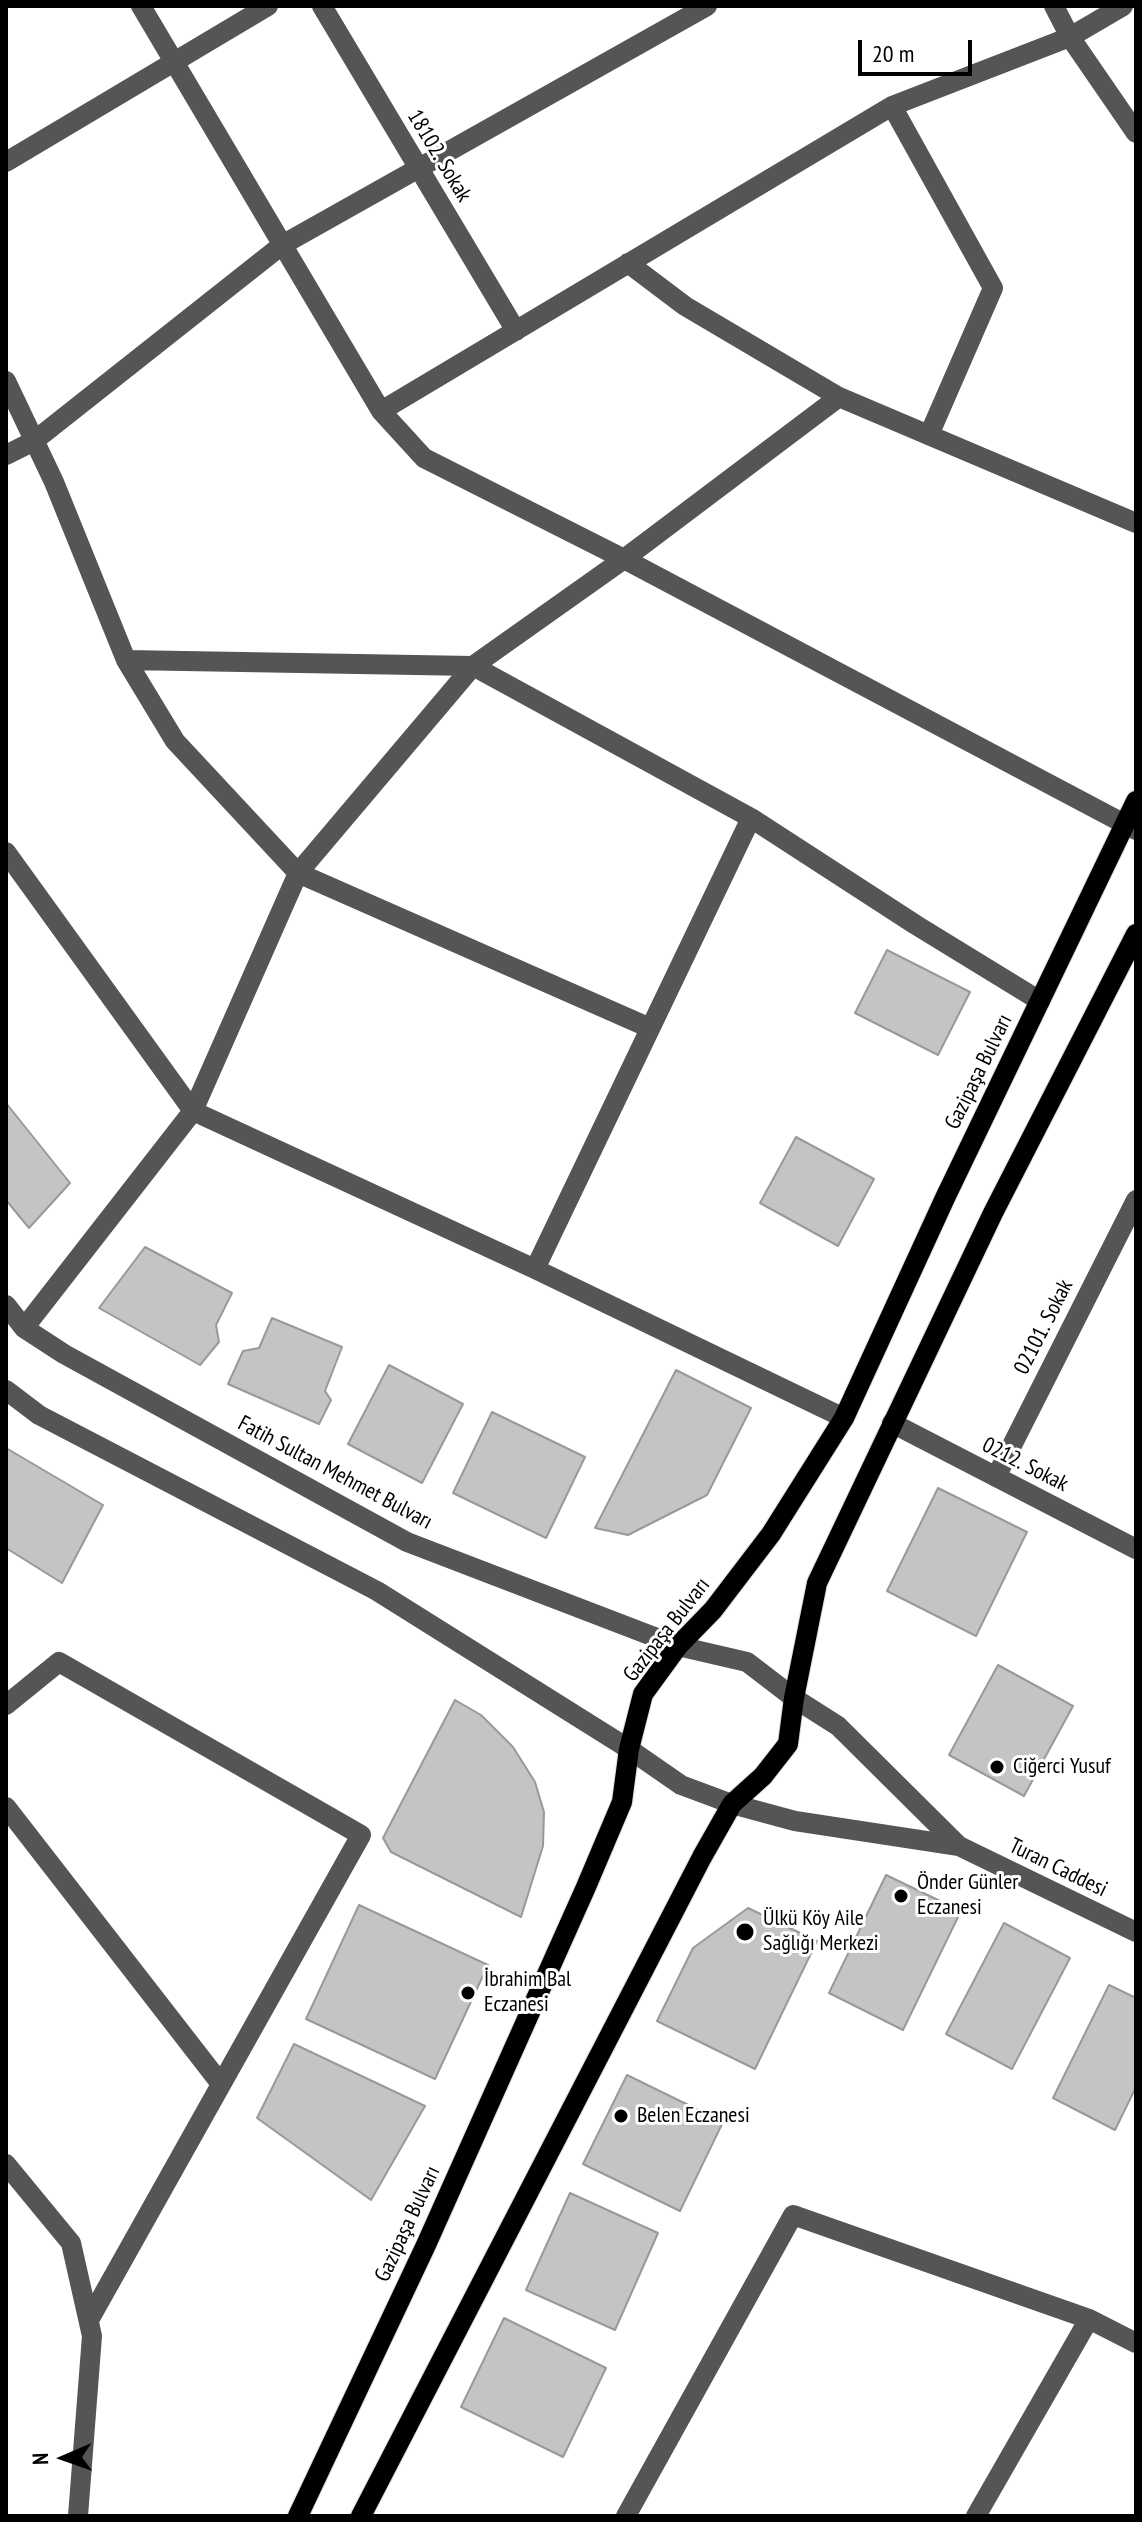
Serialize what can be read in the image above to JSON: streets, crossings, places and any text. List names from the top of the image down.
{
  "streets": {
    "main road": ["Gazipaşa Bulvarı"],
    "street": [
      "18102. Sokak",
      "02101. Sokak",
      "0212. Sokak",
      "Fatih Sultan Mehmet Bulvarı",
      "Turan Caddesi"
    ]
  },
  "crossings": [
    ["Gazipaşa Bulvarı", "Fatih Sultan Mehmet Bulvarı"],
    ["02101. Sokak", "0212. Sokak"],
    ["Fatih Sultan Mehmet Bulvarı", "Turan Caddesi"]
  ],
  "places": [
    "Ciğerci Yusuf",
    "Önder Günler Eczanesi",
    "Ülkü Köy Aile Sağlığı Merkezi",
    "İbrahim Bal Eczanesi",
    "Belen Eczanesi"
  ],
  "scale_bar": "20 m",
  "north": "left"
}
